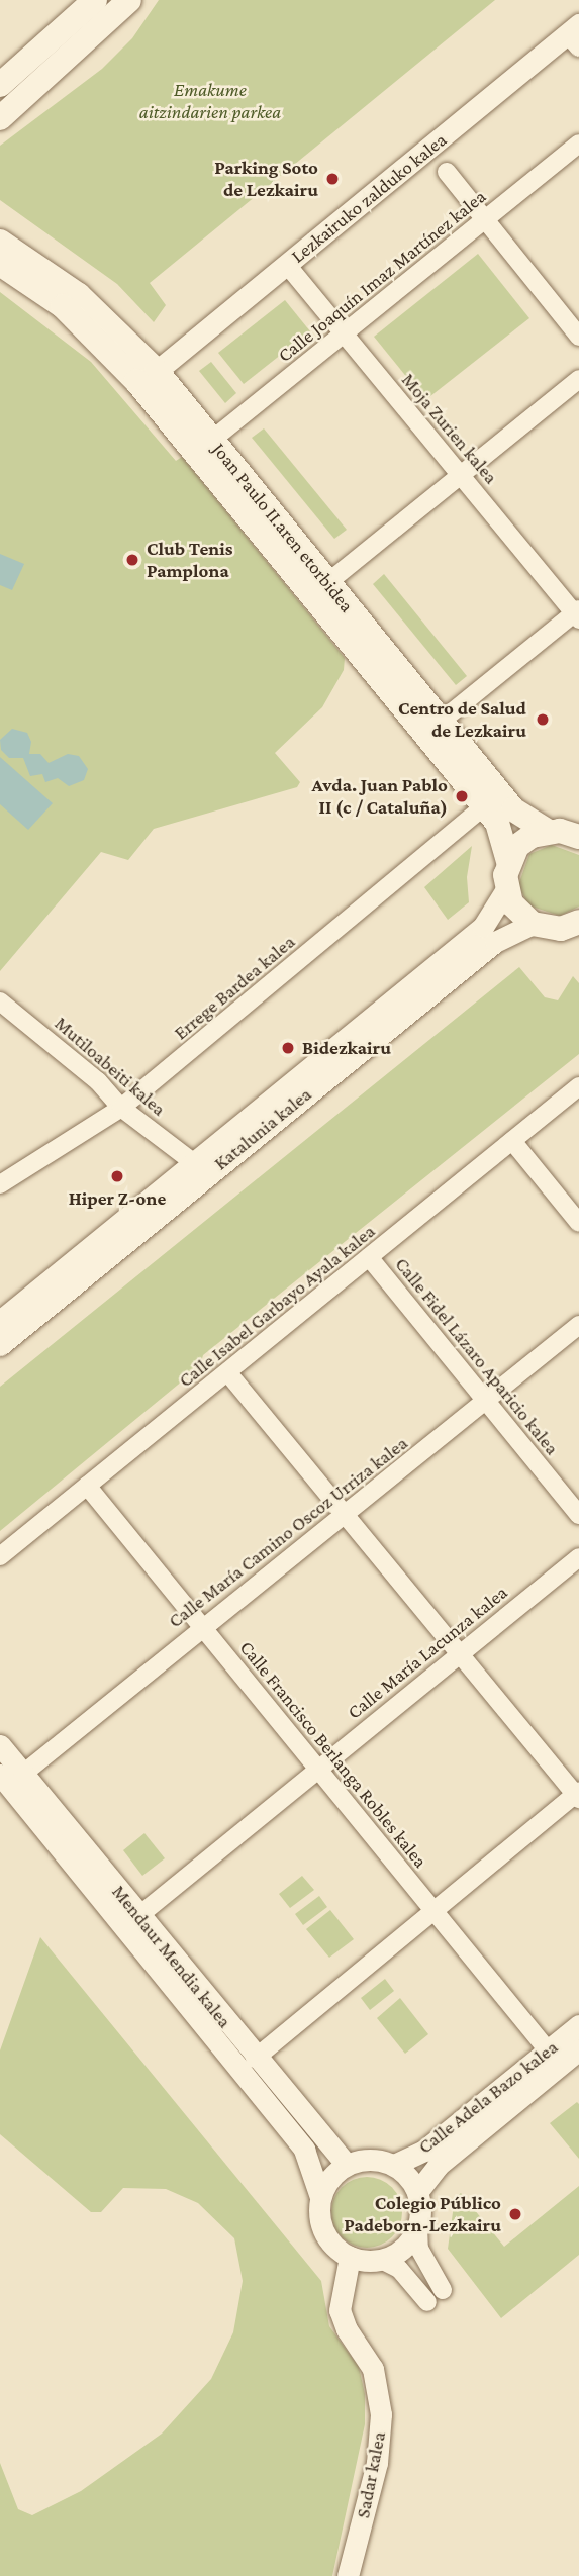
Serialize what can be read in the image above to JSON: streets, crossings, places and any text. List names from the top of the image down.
{
  "streets": {
    "main road": ["Joan Paulo II.aren etorbidea"],
    "street": [
      "Lezkairuko zalduko kalea",
      "Calle Joaquín Imaz Martínez kalea",
      "Moja Zurien kalea",
      "Errege Bardea kalea",
      "Mutiloabeiti kalea",
      "Katalunia kalea",
      "Calle Isabel Garbayo Ayala kalea",
      "Calle Fidel Lázaro Aparicio kalea",
      "Calle María Camino Oscoz Urriza kalea",
      "Calle María Lacunza kalea",
      "Calle Francisco Berlanga Robles kalea",
      "Mendaur Mendia kalea",
      "Calle Adela Bazo kalea",
      "Sadar kalea"
    ]
  },
  "crossings": [
    ["Lezkairuko zalduko kalea", "Moja Zurien kalea"],
    ["Lezkairuko zalduko kalea", "Joan Paulo II.aren etorbidea"],
    ["Calle Joaquín Imaz Martínez kalea", "Moja Zurien kalea"],
    ["Calle Joaquín Imaz Martínez kalea", "Joan Paulo II.aren etorbidea"],
    ["Joan Paulo II.aren etorbidea", "Errege Bardea kalea"],
    ["Joan Paulo II.aren etorbidea", "Katalunia kalea"],
    ["Errege Bardea kalea", "Mutiloabeiti kalea"],
    ["Mutiloabeiti kalea", "Katalunia kalea"],
    ["Calle Isabel Garbayo Ayala kalea", "Calle Fidel Lázaro Aparicio kalea"],
    ["Calle Isabel Garbayo Ayala kalea", "Calle Francisco Berlanga Robles kalea"],
    ["Calle Fidel Lázaro Aparicio kalea", "Calle María Camino Oscoz Urriza kalea"],
    ["Calle María Camino Oscoz Urriza kalea", "Calle Francisco Berlanga Robles kalea"],
    ["Calle María Camino Oscoz Urriza kalea", "Mendaur Mendia kalea"],
    ["Calle María Lacunza kalea", "Calle Francisco Berlanga Robles kalea"],
    ["Calle María Lacunza kalea", "Mendaur Mendia kalea"],
    ["Calle Francisco Berlanga Robles kalea", "Calle Adela Bazo kalea"],
    ["Mendaur Mendia kalea", "Calle Adela Bazo kalea"],
    ["Mendaur Mendia kalea", "Sadar kalea"],
    ["Calle Adela Bazo kalea", "Sadar kalea"]
  ],
  "parks": ["Emakume aitzindarien parkea"],
  "places": [
    "Parking Soto de Lezkairu",
    "Club Tenis Pamplona",
    "Centro de Salud de Lezkairu",
    "Avda. Juan Pablo II (c / Cataluña)",
    "Bidezkairu",
    "Hiper Z-one",
    "Colegio Público Padeborn-Lezkairu"
  ]
}
